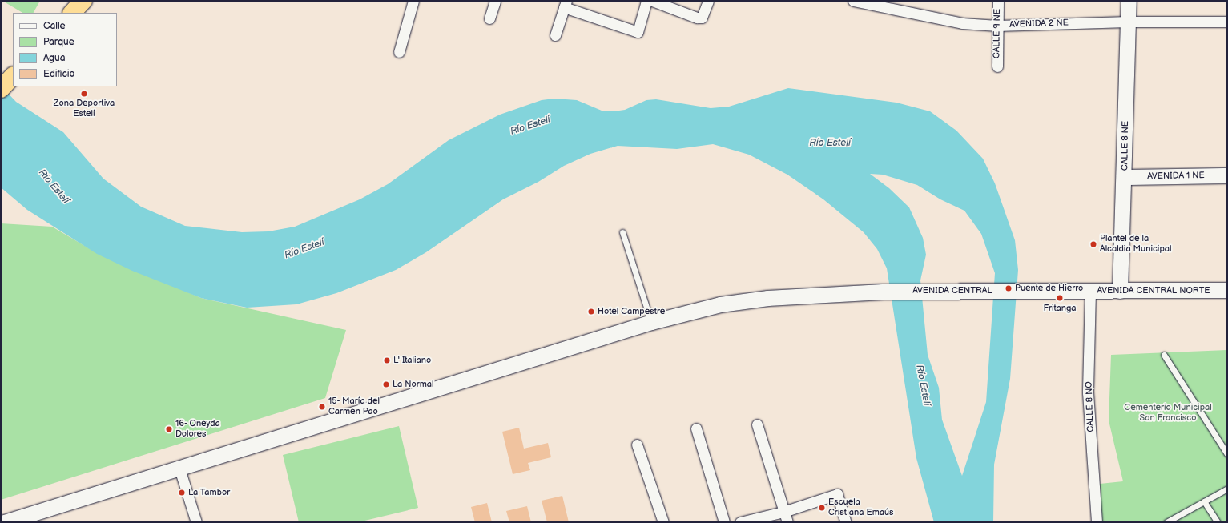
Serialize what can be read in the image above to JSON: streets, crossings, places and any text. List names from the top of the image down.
{
  "streets": {
    "street": [
      "AVENIDA 2 NE",
      "CALLE 9 NE",
      "CALLE 8 NE",
      "AVENIDA 1 NE",
      "AVENIDA CENTRAL",
      "AVENIDA CENTRAL NORTE",
      "CALLE 8 NO"
    ]
  },
  "crossings": [
    ["AVENIDA 2 NE", "CALLE 9 NE"],
    ["AVENIDA 2 NE", "CALLE 8 NE"],
    ["CALLE 8 NE", "AVENIDA 1 NE"],
    ["CALLE 8 NE", "AVENIDA CENTRAL NORTE"],
    ["AVENIDA CENTRAL", "AVENIDA CENTRAL NORTE"],
    ["AVENIDA CENTRAL NORTE", "CALLE 8 NO"]
  ],
  "water": ["Río Estelí"],
  "parks": ["Cementerio Municipal San Francisco"],
  "places": [
    "Zona Deportiva Estelí",
    "Plantel de la Alcaldia Municipal",
    "Puente de Hierro",
    "Fritanga",
    "Hotel Campestre",
    "L' Italiano",
    "La Normal",
    "15- María del Carmen Pao",
    "16- Oneyda Dolores",
    "La Tambor",
    "Escuela Cristiana Emaús"
  ],
  "legend": [
    "Calle",
    "Parque",
    "Agua",
    "Edificio"
  ]
}
